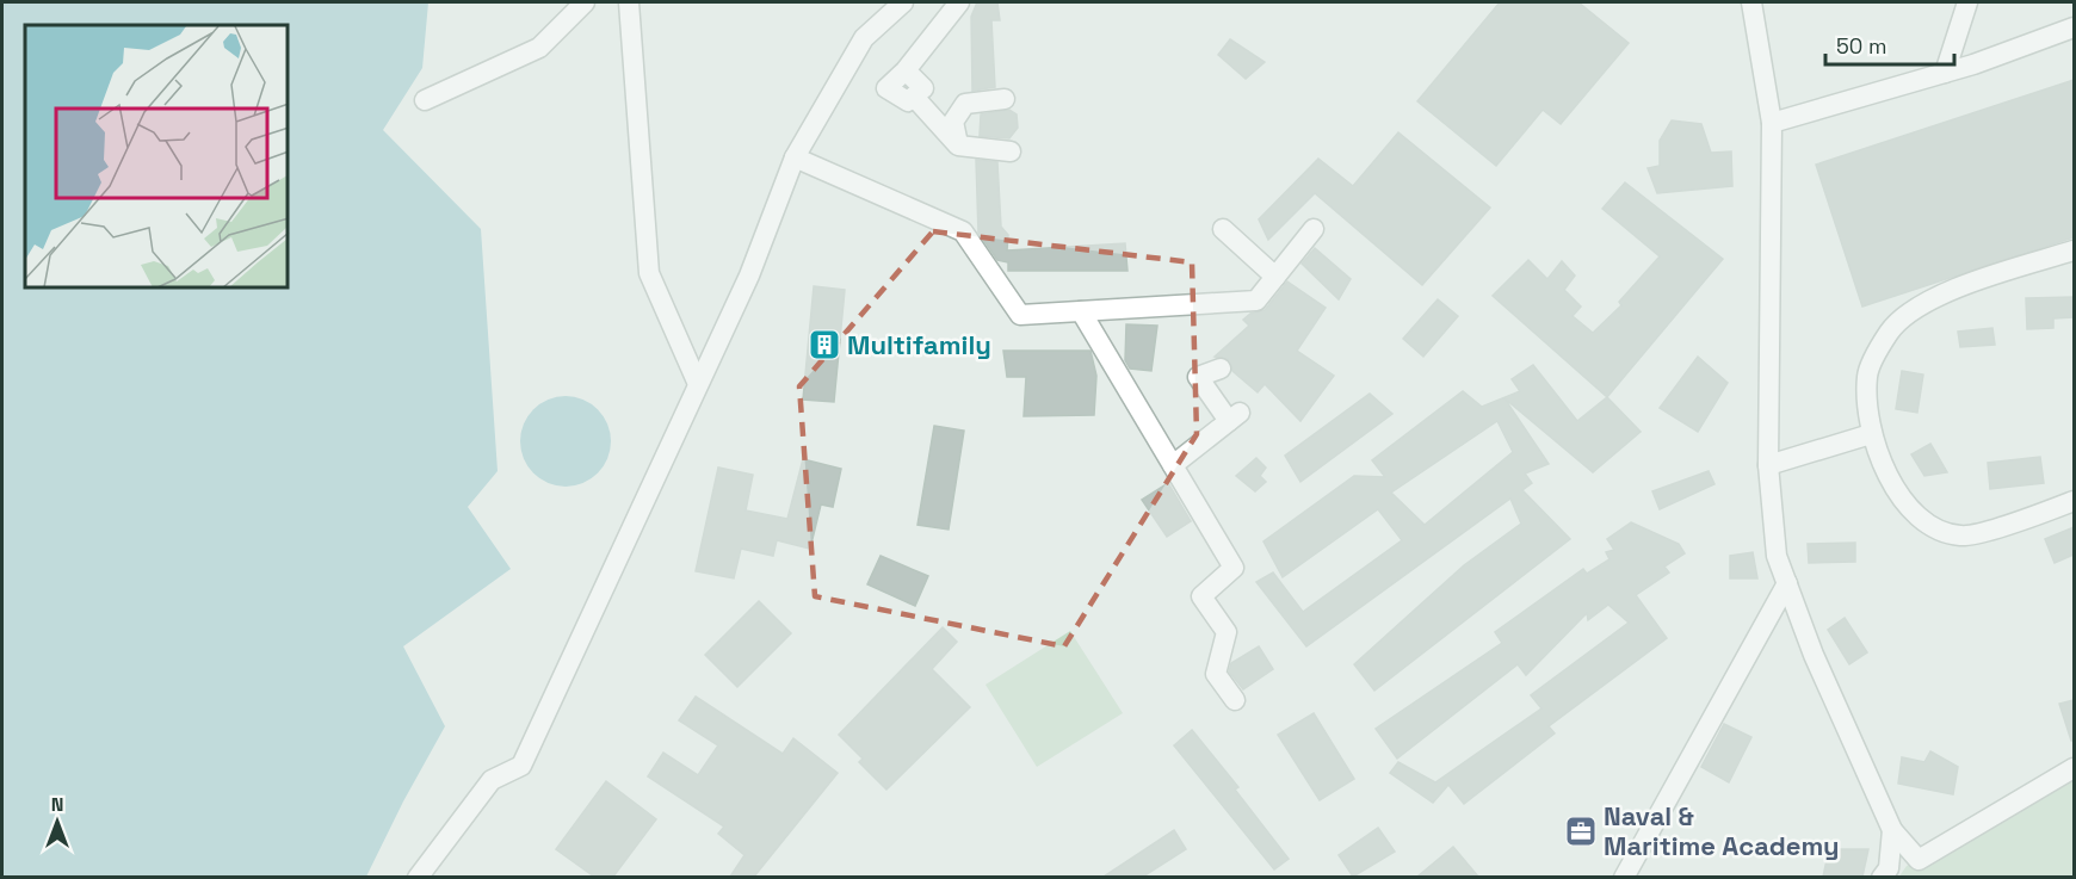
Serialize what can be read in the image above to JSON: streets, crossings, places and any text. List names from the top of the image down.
{
  "places": {
    "building": ["Multifamily"],
    "office": ["Naval & Maritime Academy"]
  },
  "scale_bar": "50 m",
  "north": "top"
}
